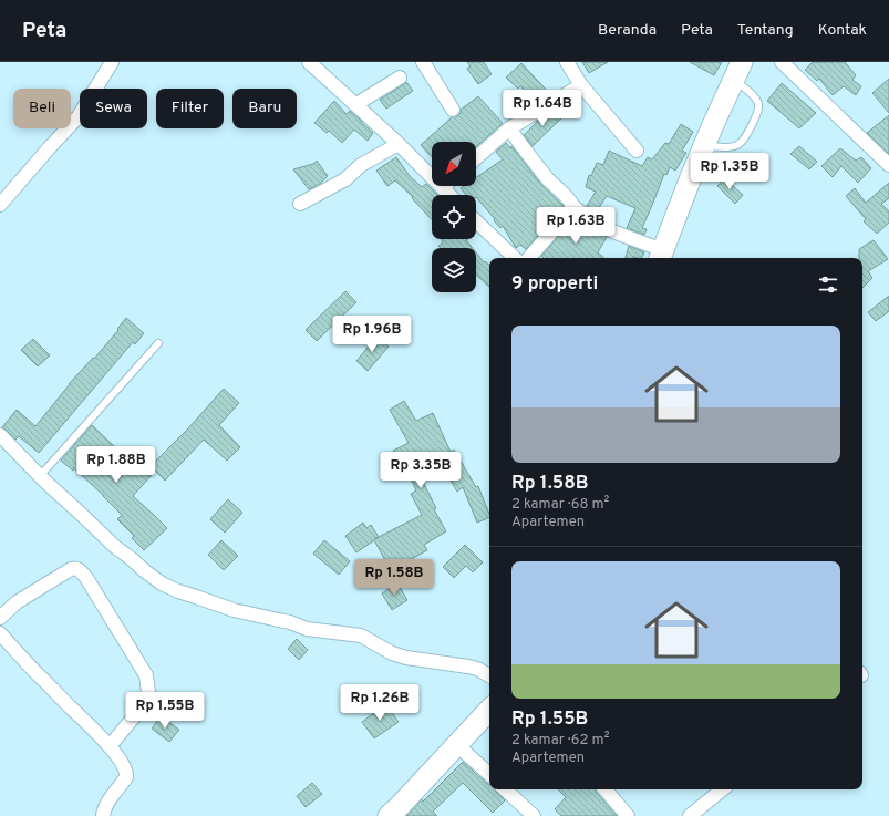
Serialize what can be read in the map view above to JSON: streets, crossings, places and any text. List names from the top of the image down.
{
  "north": "bottom left",
  "page": {
    "header": "Peta",
    "nav": [
      "Beranda",
      "Peta",
      "Tentang",
      "Kontak"
    ],
    "chip": [
      "Beli",
      "Sewa",
      "Filter",
      "Baru"
    ],
    "price": [
      "Rp 1.64B",
      "Rp 1.35B",
      "Rp 1.63B",
      "Rp 1.96B",
      "Rp 1.88B",
      "Rp 3.35B",
      "Rp 1.58B",
      "Rp 1.26B",
      "Rp 1.55B"
    ],
    "heading": "9 properti",
    "list": [
      {
        "name": "Rp 1.58B",
        "note": "2 kamar · 68 m² · Apartemen"
      },
      {
        "name": "Rp 1.55B",
        "note": "2 kamar · 62 m² · Apartemen"
      }
    ]
  }
}
